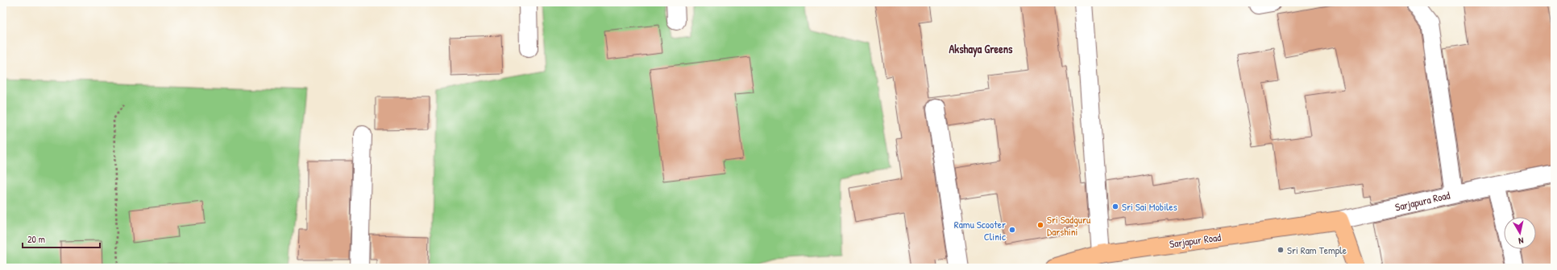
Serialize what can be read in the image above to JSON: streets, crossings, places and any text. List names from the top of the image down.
{
  "streets": {
    "main road": ["Sarjapur Road"],
    "street": ["Sarjapura Road"]
  },
  "crossings": [
    ["Sarjapura Road", "Sarjapur Road"]
  ],
  "districts": ["Akshaya Greens"],
  "places": [
    "Sri Sai Mobiles",
    "Sri Sadguru Darshini",
    "Ramu Scooter Clinic",
    "Sri Ram Temple"
  ],
  "scale_bar": "20 m",
  "north": "bottom"
}
